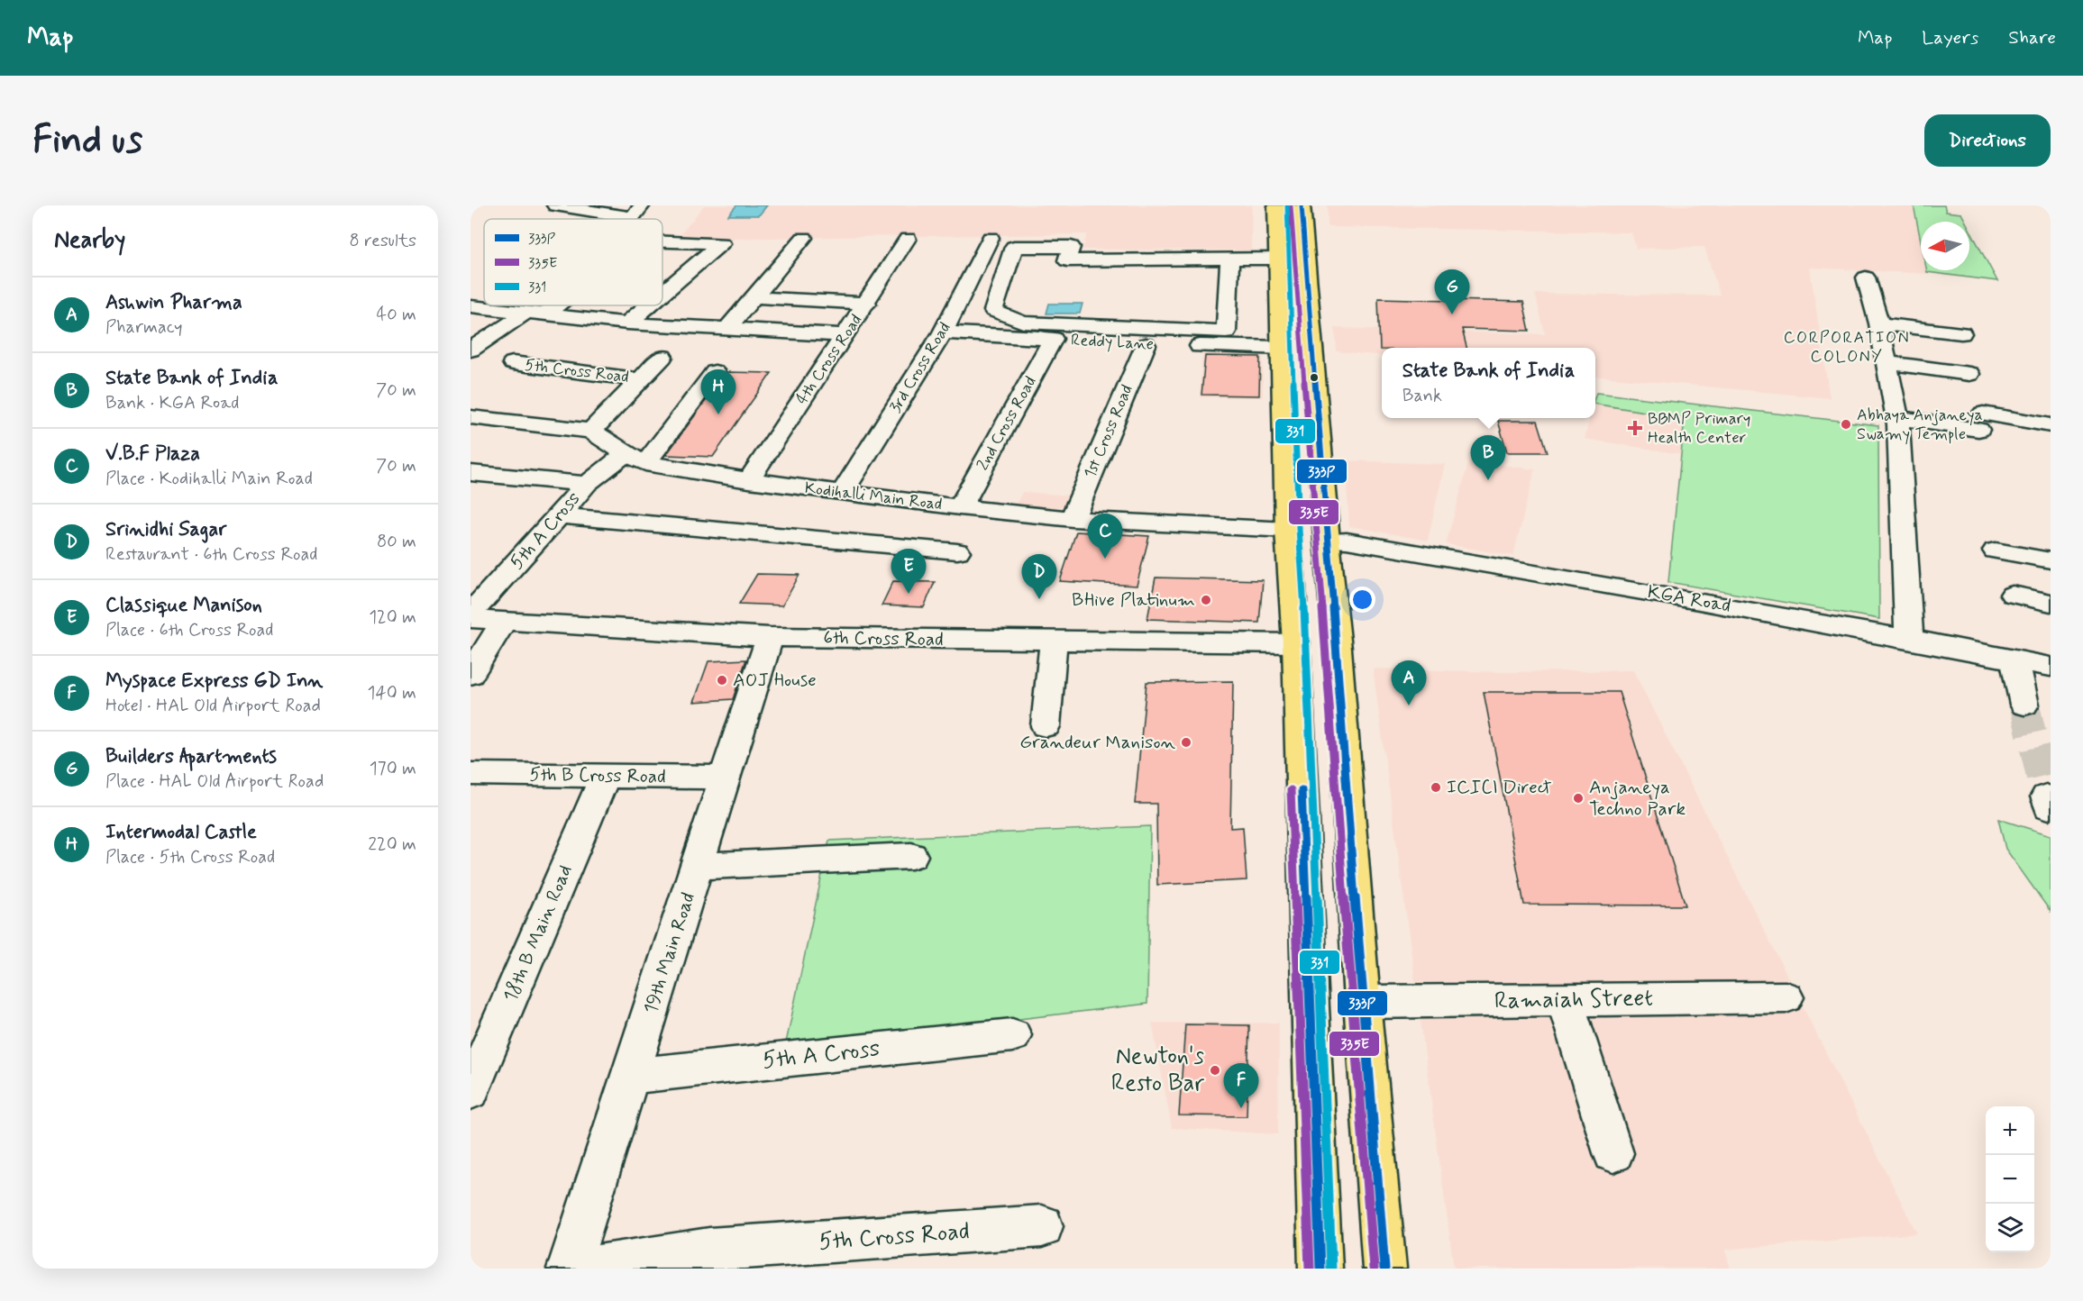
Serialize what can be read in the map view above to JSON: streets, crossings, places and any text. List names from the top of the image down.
{
  "streets": {
    "street": [
      "Reddy Lane",
      "4th Cross Road",
      "3rd Cross Road",
      "5th Cross Road",
      "2nd Cross Road",
      "1st Cross Road",
      "Kodihalli Main Road",
      "5th A Cross",
      "KGA Road",
      "6th Cross Road",
      "5th B Cross Road",
      "18th B Main Road",
      "19th Main Road",
      "Ramaiah Street"
    ]
  },
  "crossings": [
    ["Reddy Lane", "3rd Cross Road"],
    ["Reddy Lane", "2nd Cross Road"],
    ["Reddy Lane", "1st Cross Road"],
    ["4th Cross Road", "Kodihalli Main Road"],
    ["3rd Cross Road", "Kodihalli Main Road"],
    ["5th Cross Road", "Kodihalli Main Road"],
    ["2nd Cross Road", "Kodihalli Main Road"],
    ["1st Cross Road", "Kodihalli Main Road"],
    ["Kodihalli Main Road", "5th A Cross"],
    ["5th A Cross", "19th Main Road"],
    ["6th Cross Road", "19th Main Road"],
    ["5th B Cross Road", "18th B Main Road"],
    ["5th B Cross Road", "19th Main Road"]
  ],
  "districts": ["CORPORATION COLONY"],
  "places": {
    "other": [
      "Abhaya Anjaneya Swamy Temple",
      "BHive Platinum",
      "AOJ House",
      "Grandeur Manison",
      "ICICI Direct",
      "Anjaneya Techno Park",
      "Newton's Resto Bar"
    ],
    "health": ["BBMP Primary Health Center"]
  },
  "lines": ["transit line 333P", "transit line 331", "transit line 335E"],
  "legend": ["333P", "335E", "331"],
  "north": "left",
  "page": {
    "header": "Map",
    "nav": ["Map", "Layers", "Share"],
    "buttons": "Directions",
    "title": "Find us",
    "heading": ["Nearby", "8 results"],
    "pins": [
      "G",
      "H",
      "B",
      "C",
      "E",
      "D",
      "A",
      "F"
    ],
    "list": [
      {
        "mark": "A",
        "name": "Ashwin Pharma",
        "note": "Pharmacy",
        "value": "40 m"
      },
      {
        "mark": "B",
        "name": "State Bank of India",
        "note": "Bank · KGA Road",
        "value": "70 m"
      },
      {
        "mark": "C",
        "name": "V.B.F Plaza",
        "note": "Place · Kodihalli Main Road",
        "value": "70 m"
      },
      {
        "mark": "D",
        "name": "Srinidhi Sagar",
        "note": "Restaurant · 6th Cross Road",
        "value": "80 m"
      },
      {
        "mark": "E",
        "name": "Classique Manison",
        "note": "Place · 6th Cross Road",
        "value": "120 m"
      },
      {
        "mark": "F",
        "name": "Myspace Express GD Inn",
        "note": "Hotel · HAL Old Airport Road",
        "value": "140 m"
      },
      {
        "mark": "G",
        "name": "Builders Apartments",
        "note": "Place · HAL Old Airport Road",
        "value": "170 m"
      },
      {
        "mark": "H",
        "name": "Intermodal Castle",
        "note": "Place · 5th Cross Road",
        "value": "220 m"
      }
    ],
    "popup": ["State Bank of India", "Bank"],
    "map_buttons": ["+", "−"]
  }
}
